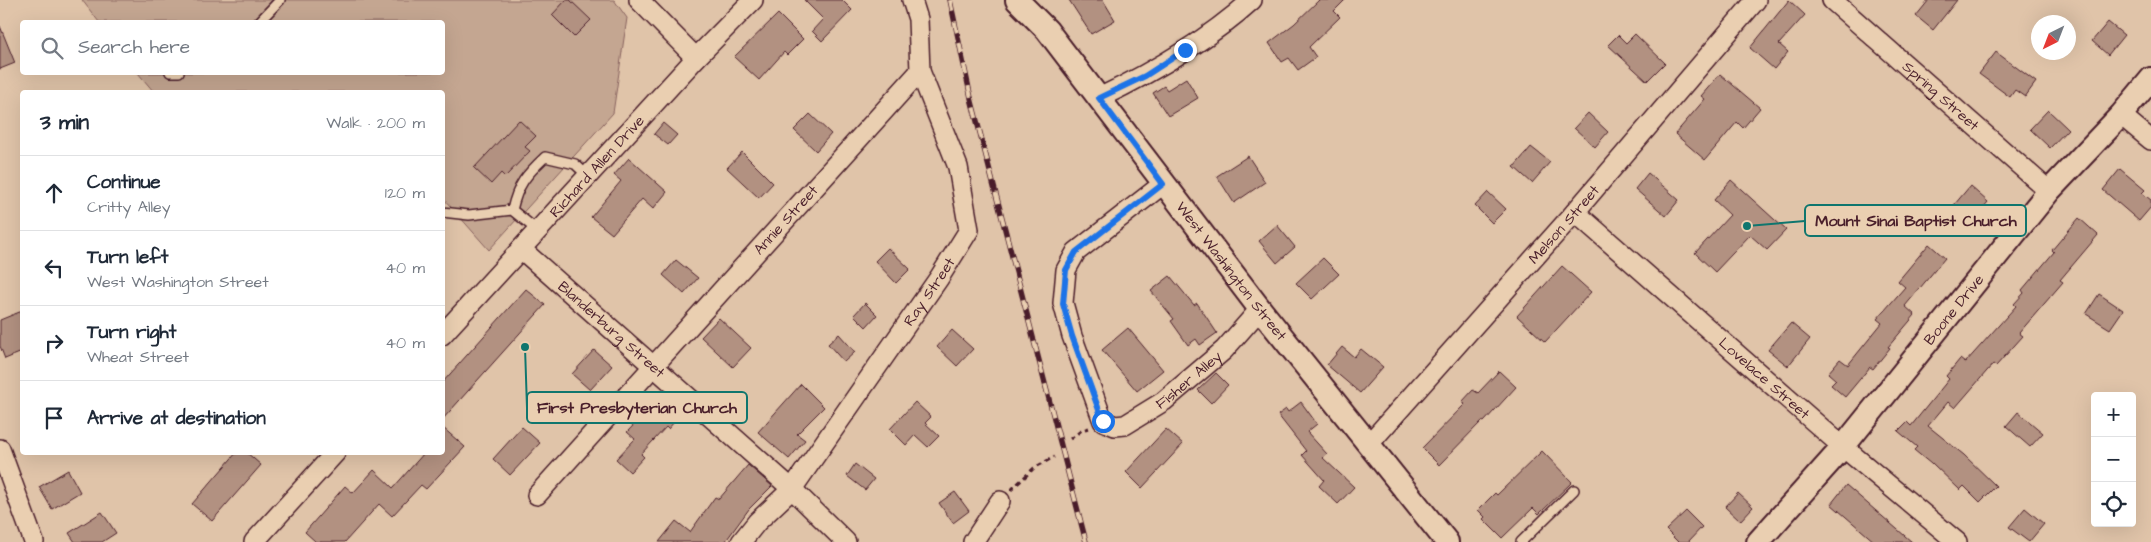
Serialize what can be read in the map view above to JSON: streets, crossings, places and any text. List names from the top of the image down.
{
  "streets": {
    "street": [
      "Spring Street",
      "Richard Allen Drive",
      "Annie Street",
      "Melson Street",
      "West Washington Street",
      "Ray Street",
      "Boone Drive",
      "Blanderburg Street",
      "Lovelace Street",
      "Fisher Alley"
    ]
  },
  "crossings": [
    ["Spring Street", "Boone Drive"],
    ["Richard Allen Drive", "Blanderburg Street"],
    ["Annie Street", "Ray Street"],
    ["Annie Street", "Blanderburg Street"],
    ["Melson Street", "West Washington Street"],
    ["Melson Street", "Lovelace Street"],
    ["West Washington Street", "Fisher Alley"],
    ["Ray Street", "Blanderburg Street"],
    ["Boone Drive", "Lovelace Street"]
  ],
  "places": ["Mount Sinai Baptist Church", "First Presbyterian Church"],
  "north": "bottom left",
  "page": {
    "search": "Search here",
    "heading": ["3 min", "Walk · 200 m"],
    "list": [
      ["Continue", "Critty Alley", "120 m"],
      ["Turn left", "West Washington Street", "40 m"],
      ["Turn right", "Wheat Street", "40 m"],
      "Arrive at destination"
    ],
    "map_buttons": ["+", "−"]
  }
}
